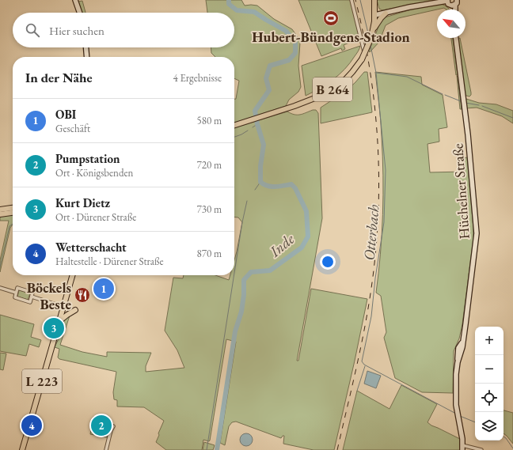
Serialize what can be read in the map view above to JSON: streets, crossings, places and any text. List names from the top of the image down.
{
  "streets": {
    "main road": ["B 264", "L 223"],
    "street": ["Hüchelner Straße"]
  },
  "water": ["Otterbach", "Inde"],
  "places": {
    "sports": ["Hubert-Bündgens-Stadion"],
    "restaurant": ["Böckels Beste"]
  },
  "north": "top left",
  "page": {
    "search": "Hier suchen",
    "heading": ["In der Nähe", "4 Ergebnisse"],
    "list": [
      {
        "mark": "1",
        "name": "OBI",
        "note": "Geschäft",
        "value": "580 m"
      },
      {
        "mark": "2",
        "name": "Pumpstation",
        "note": "Ort · Königsbenden",
        "value": "720 m"
      },
      {
        "mark": "3",
        "name": "Kurt Dietz",
        "note": "Ort · Dürener Straße",
        "value": "730 m"
      },
      {
        "mark": "4",
        "name": "Wetterschacht",
        "note": "Haltestelle · Dürener Straße",
        "value": "870 m"
      }
    ],
    "pins": [
      "1",
      "3",
      "2",
      "4"
    ],
    "map_buttons": ["+", "−"]
  }
}
